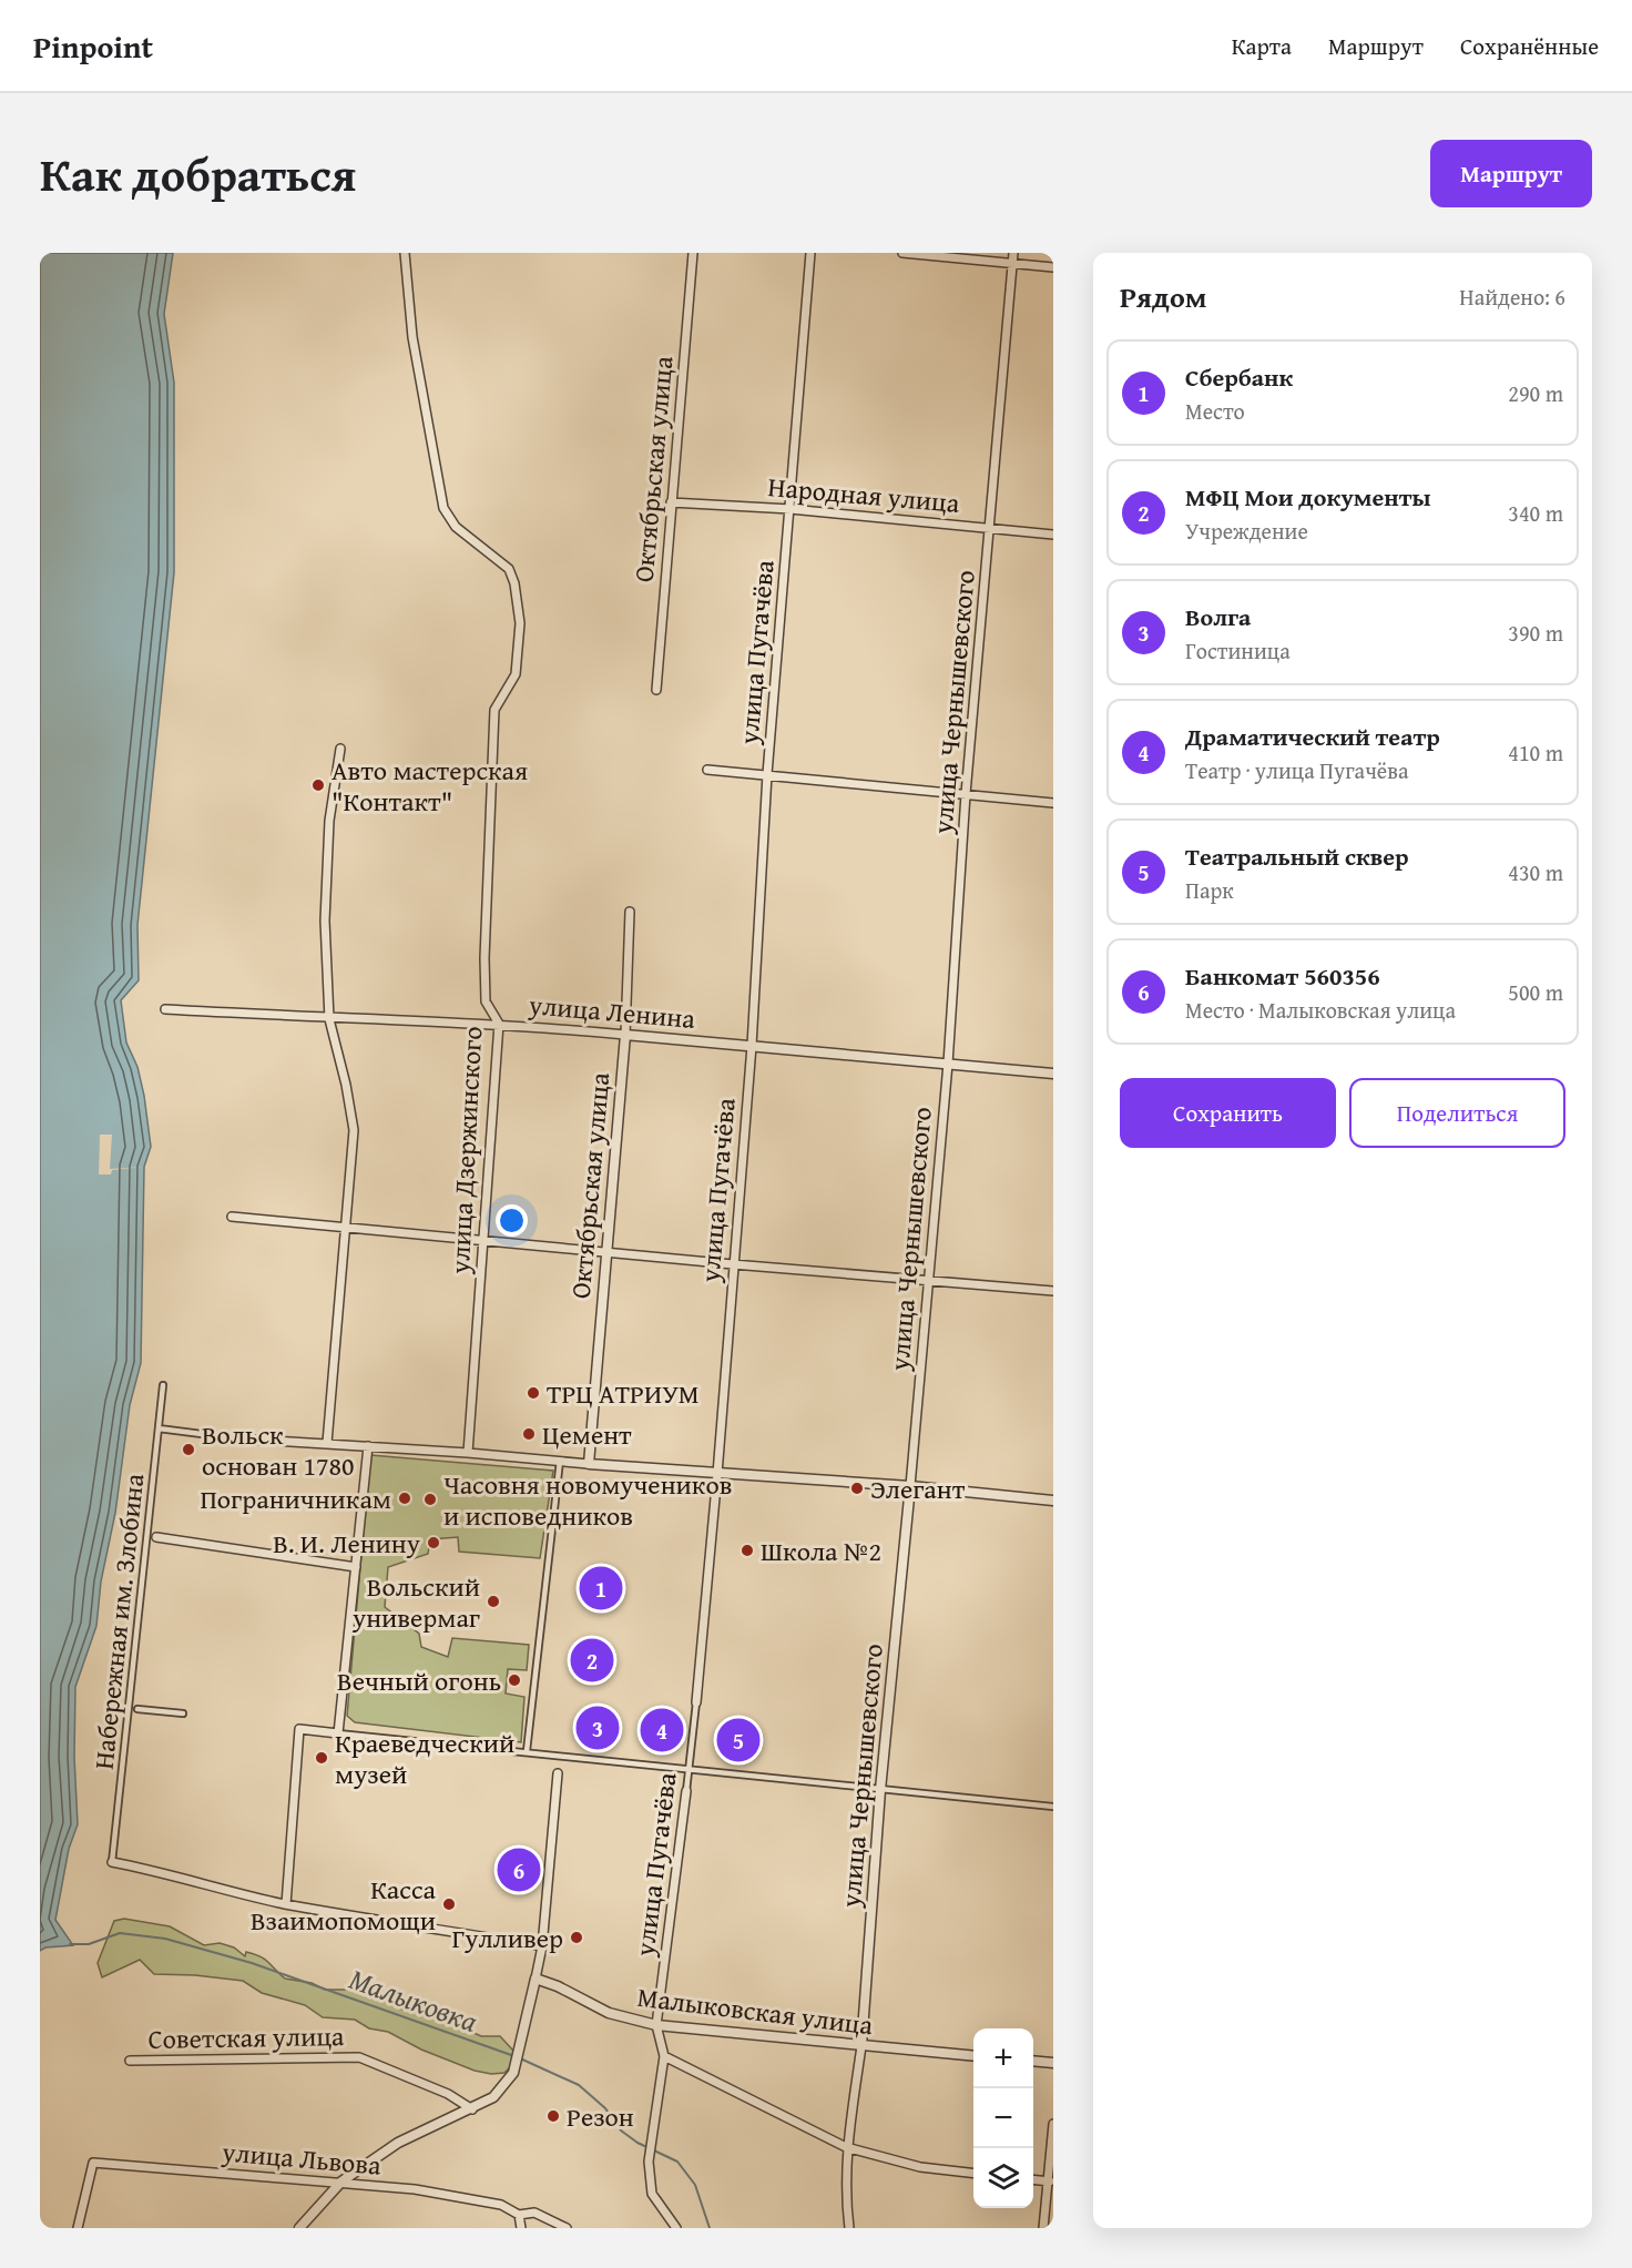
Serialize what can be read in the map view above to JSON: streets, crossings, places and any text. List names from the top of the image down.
{
  "streets": {
    "street": [
      "Октябрьская улица",
      "Народная улица",
      "улица Пугачёва",
      "улица Чернышевского",
      "улица Ленина",
      "улица Дзержинского",
      "Набережная им. Злобина",
      "Малыковская улица",
      "Советская улица",
      "улица Львова"
    ]
  },
  "crossings": [
    ["Октябрьская улица", "Народная улица"],
    ["Октябрьская улица", "улица Ленина"],
    ["Народная улица", "улица Пугачёва"],
    ["Народная улица", "улица Чернышевского"],
    ["улица Пугачёва", "улица Ленина"],
    ["улица Пугачёва", "Малыковская улица"],
    ["улица Чернышевского", "улица Ленина"],
    ["улица Чернышевского", "Малыковская улица"],
    ["улица Ленина", "улица Дзержинского"]
  ],
  "water": ["Малыковка"],
  "places": [
    "Авто мастерская \"Контакт\"",
    "ТРЦ АТРИУМ",
    "Цемент",
    "Вольск основан 1780",
    "Элегант",
    "Пограничникам",
    "Часовня новомучеников и исповедников",
    "В. И. Ленину",
    "Школа №2",
    "Вольский универмаг",
    "Вечный огонь",
    "Краеведческий музей",
    "Касса Взаимопомощи",
    "Гулливер",
    "Резон"
  ],
  "page": {
    "header": "Pinpoint",
    "nav": ["Карта", "Маршрут", "Сохранённые"],
    "title": "Как добраться",
    "buttons": [
      "Маршрут",
      ["Сохранить", "Поделиться"]
    ],
    "heading": ["Рядом", "Найдено: 6"],
    "list": [
      {
        "mark": "1",
        "name": "Сбербанк",
        "note": "Место",
        "value": "290 m"
      },
      {
        "mark": "2",
        "name": "МФЦ Мои документы",
        "note": "Учреждение",
        "value": "340 m"
      },
      {
        "mark": "3",
        "name": "Волга",
        "note": "Гостиница",
        "value": "390 m"
      },
      {
        "mark": "4",
        "name": "Драматический театр",
        "note": "Театр · улица Пугачёва",
        "value": "410 m"
      },
      {
        "mark": "5",
        "name": "Театральный сквер",
        "note": "Парк",
        "value": "430 m"
      },
      {
        "mark": "6",
        "name": "Банкомат 560356",
        "note": "Место · Малыковская улица",
        "value": "500 m"
      }
    ],
    "pins": [
      "1",
      "2",
      "3",
      "4",
      "5",
      "6"
    ],
    "map_buttons": ["+", "−"]
  }
}
